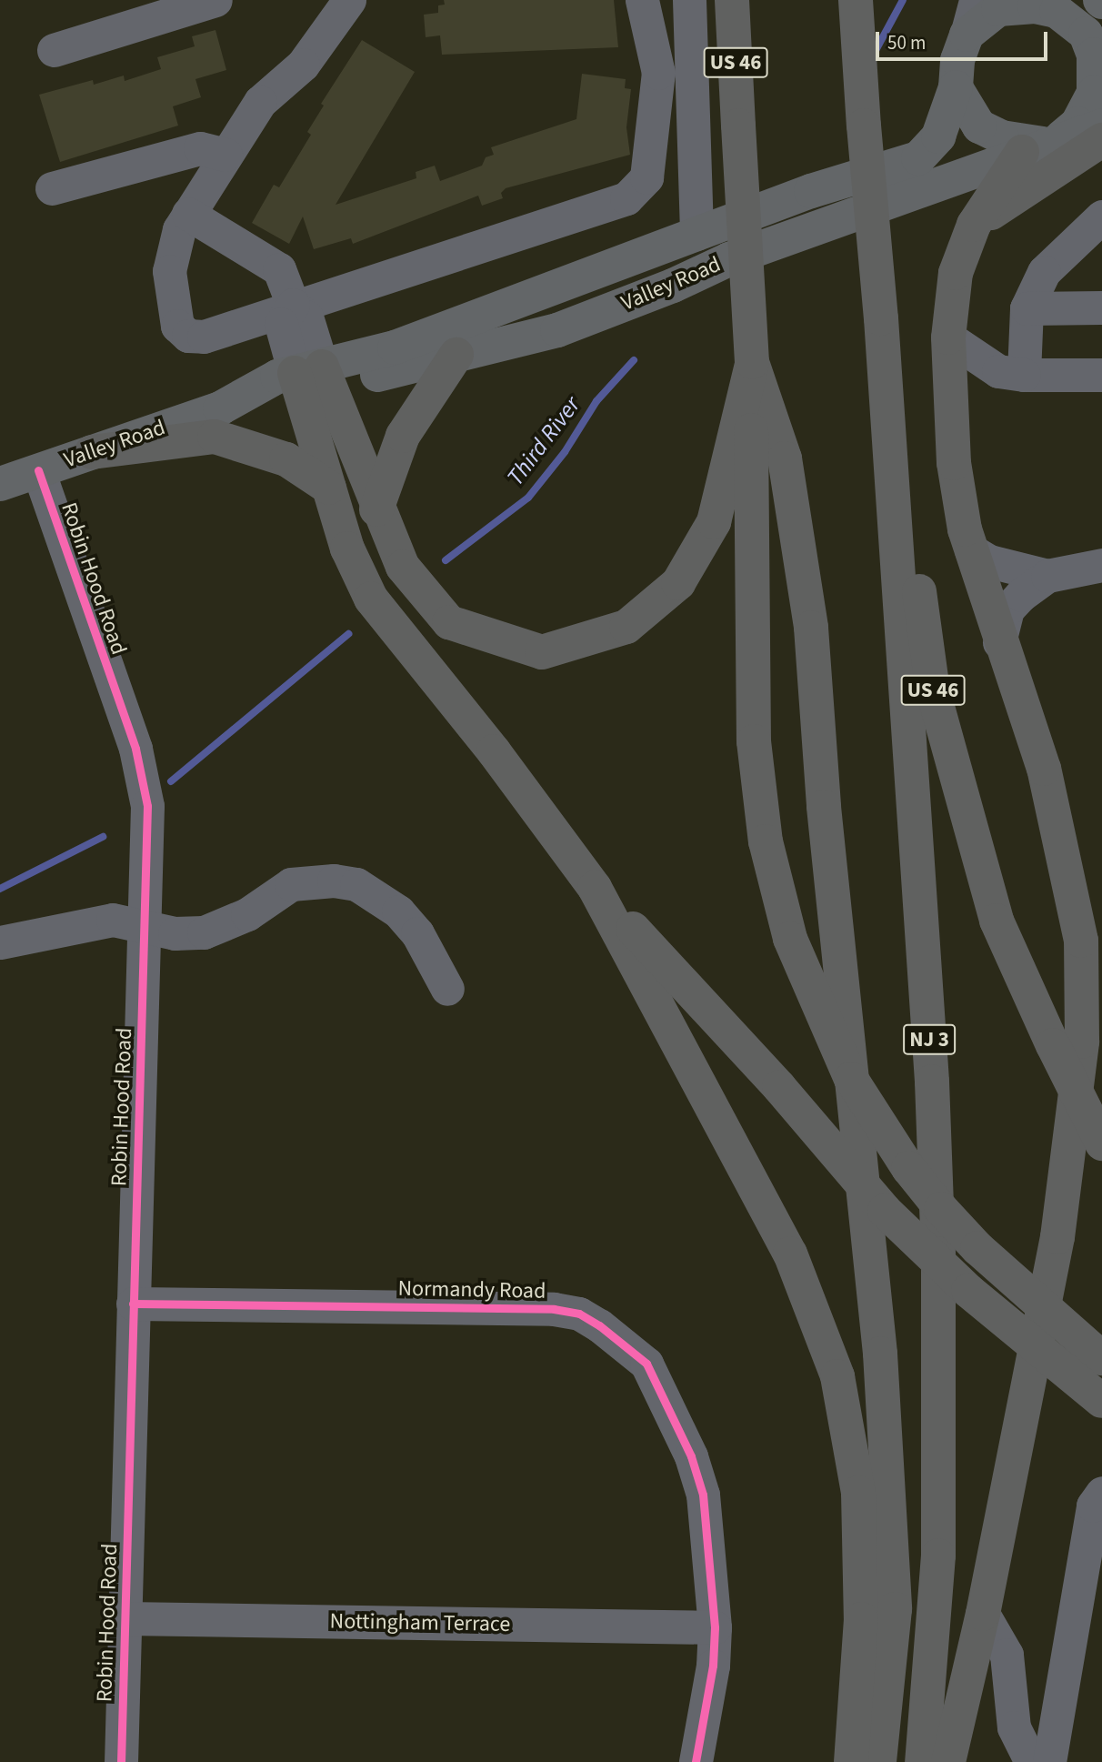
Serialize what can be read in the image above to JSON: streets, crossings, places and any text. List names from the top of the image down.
{
  "streets": {
    "highway": ["US 46", "NJ 3"],
    "main road": ["Valley Road"],
    "street": ["Robin Hood Road", "Normandy Road", "Nottingham Terrace"]
  },
  "crossings": [
    ["US 46", "NJ 3"],
    ["Valley Road", "Robin Hood Road"],
    ["Robin Hood Road", "Normandy Road"],
    ["Robin Hood Road", "Nottingham Terrace"],
    ["Normandy Road", "Nottingham Terrace"]
  ],
  "water": ["Third River"],
  "scale_bar": "50 m"
}
